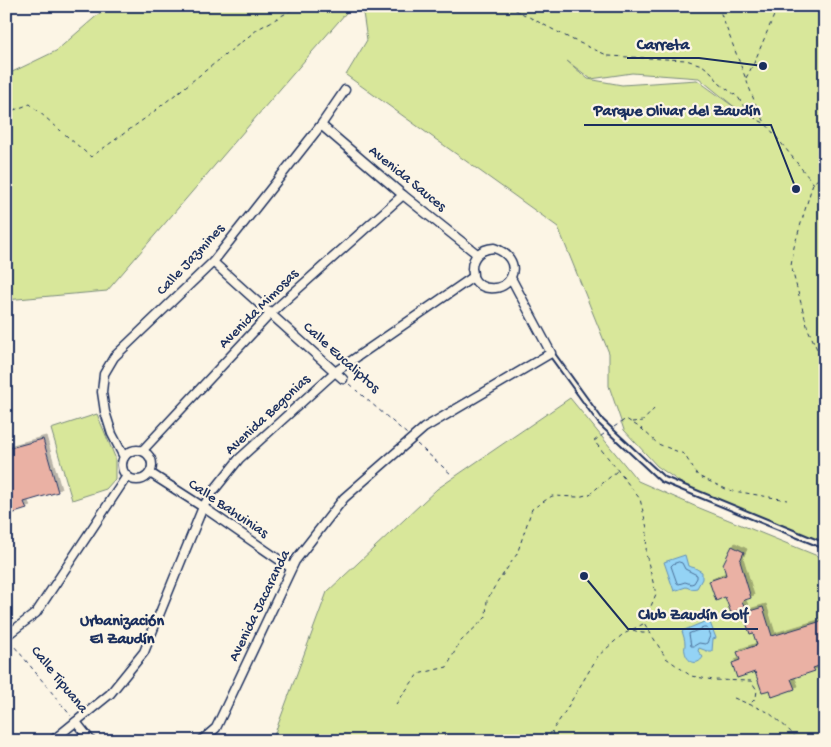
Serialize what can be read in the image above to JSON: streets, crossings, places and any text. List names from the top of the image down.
{
  "streets": {
    "street": [
      "Avenida Sauces",
      "Calle Jazmines",
      "Avenida Mimosas",
      "Calle Eucaliptos",
      "Avenida Begonias",
      "Calle Bahuinias",
      "Avenida Jacaranda",
      "Calle Tipuana"
    ]
  },
  "crossings": [
    ["Avenida Sauces", "Calle Jazmines"],
    ["Avenida Sauces", "Avenida Mimosas"],
    ["Avenida Sauces", "Avenida Begonias"],
    ["Calle Jazmines", "Avenida Mimosas"],
    ["Calle Jazmines", "Calle Eucaliptos"],
    ["Calle Jazmines", "Calle Bahuinias"],
    ["Avenida Mimosas", "Calle Eucaliptos"],
    ["Avenida Mimosas", "Calle Bahuinias"],
    ["Calle Eucaliptos", "Avenida Begonias"],
    ["Calle Eucaliptos", "Avenida Jacaranda"],
    ["Avenida Begonias", "Calle Bahuinias"],
    ["Avenida Begonias", "Calle Tipuana"],
    ["Calle Bahuinias", "Avenida Jacaranda"]
  ],
  "districts": ["Urbanización El Zaudín"],
  "places": ["Carreta", "Parque Olivar del Zaudín", "Club Zaudín Golf"]
}
